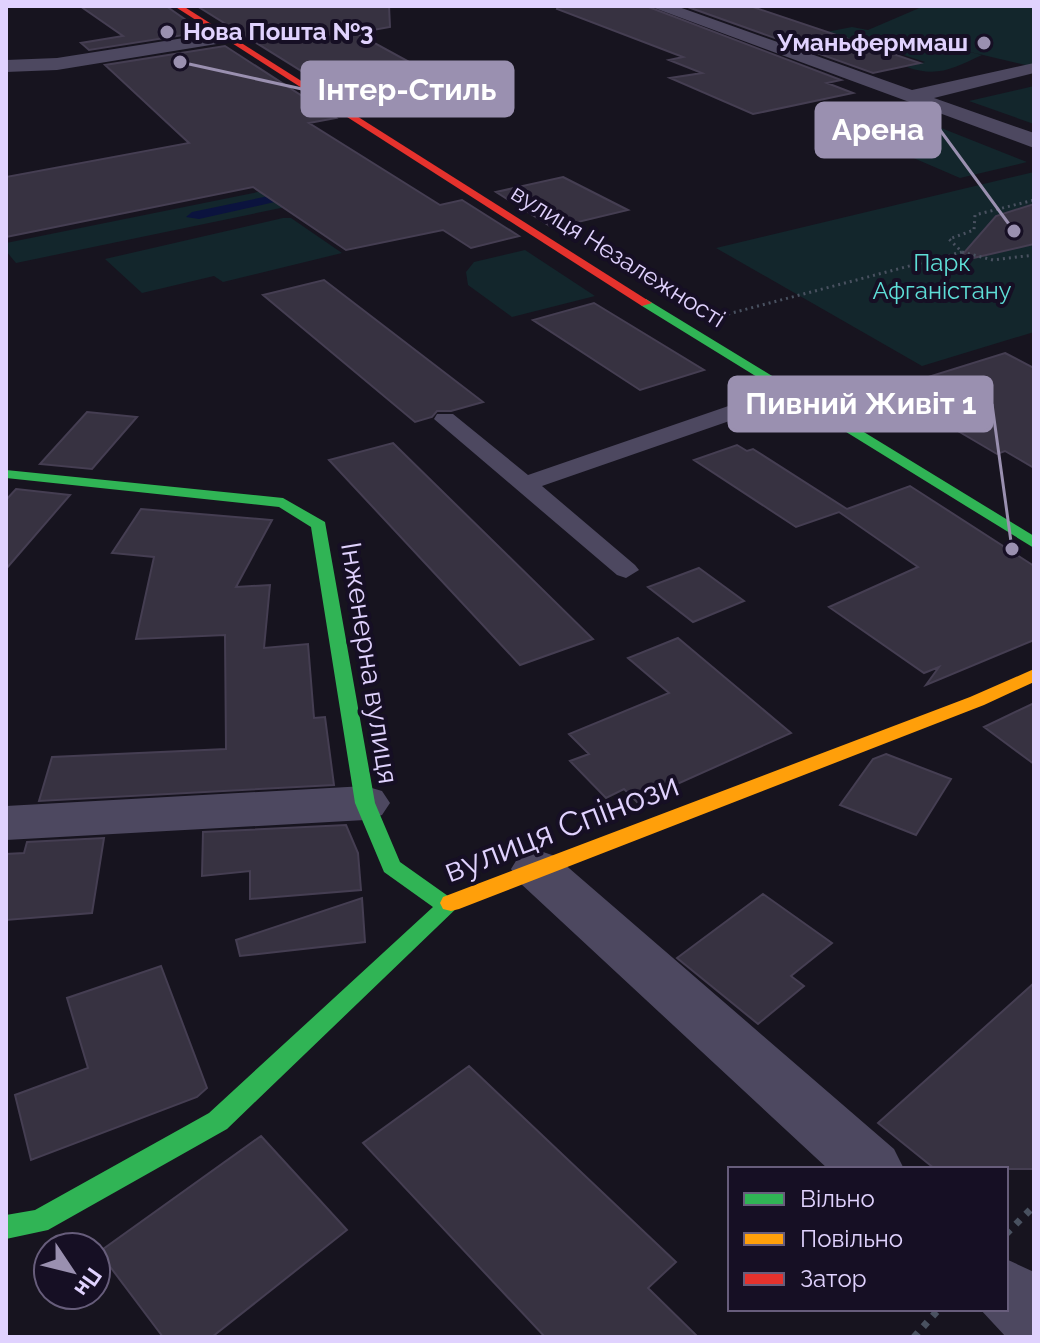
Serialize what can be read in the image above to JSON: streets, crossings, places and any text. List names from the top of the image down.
{
  "streets": {
    "main road": ["вулиця Незалежності", "Інженерна вулиця", "вулиця Спінози"]
  },
  "crossings": [
    ["Інженерна вулиця", "вулиця Спінози"]
  ],
  "parks": ["Парк Афганістану"],
  "places": [
    "Нова Пошта №3",
    "Уманьферммаш",
    "Інтер-Стиль",
    "Арена",
    "Пивний Живіт 1"
  ],
  "legend": ["Вільно", "Повільно", "Затор"],
  "north": "bottom right"
}
